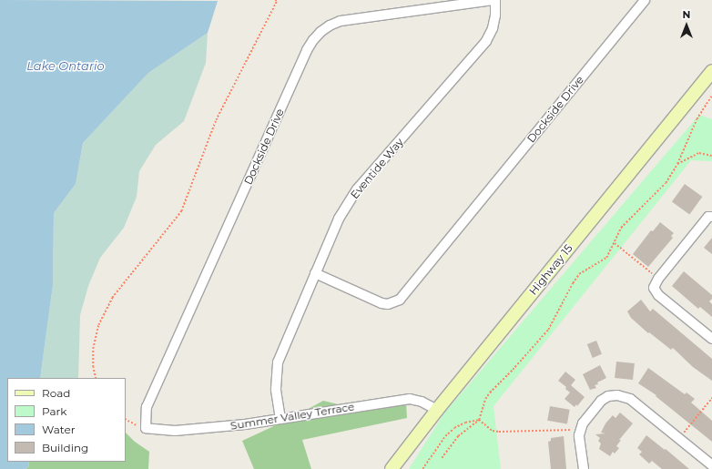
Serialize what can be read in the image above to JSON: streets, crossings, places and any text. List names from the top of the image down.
{
  "streets": {
    "main road": ["Highway 15"],
    "street": ["Dockside Drive", "Eventide Way", "Summer Valley Terrace"]
  },
  "crossings": [
    ["Dockside Drive", "Eventide Way"],
    ["Dockside Drive", "Summer Valley Terrace"],
    ["Eventide Way", "Summer Valley Terrace"],
    ["Highway 15", "Summer Valley Terrace"]
  ],
  "water": ["Lake Ontario"],
  "legend": [
    "Road",
    "Park",
    "Water",
    "Building"
  ],
  "north": "top"
}
